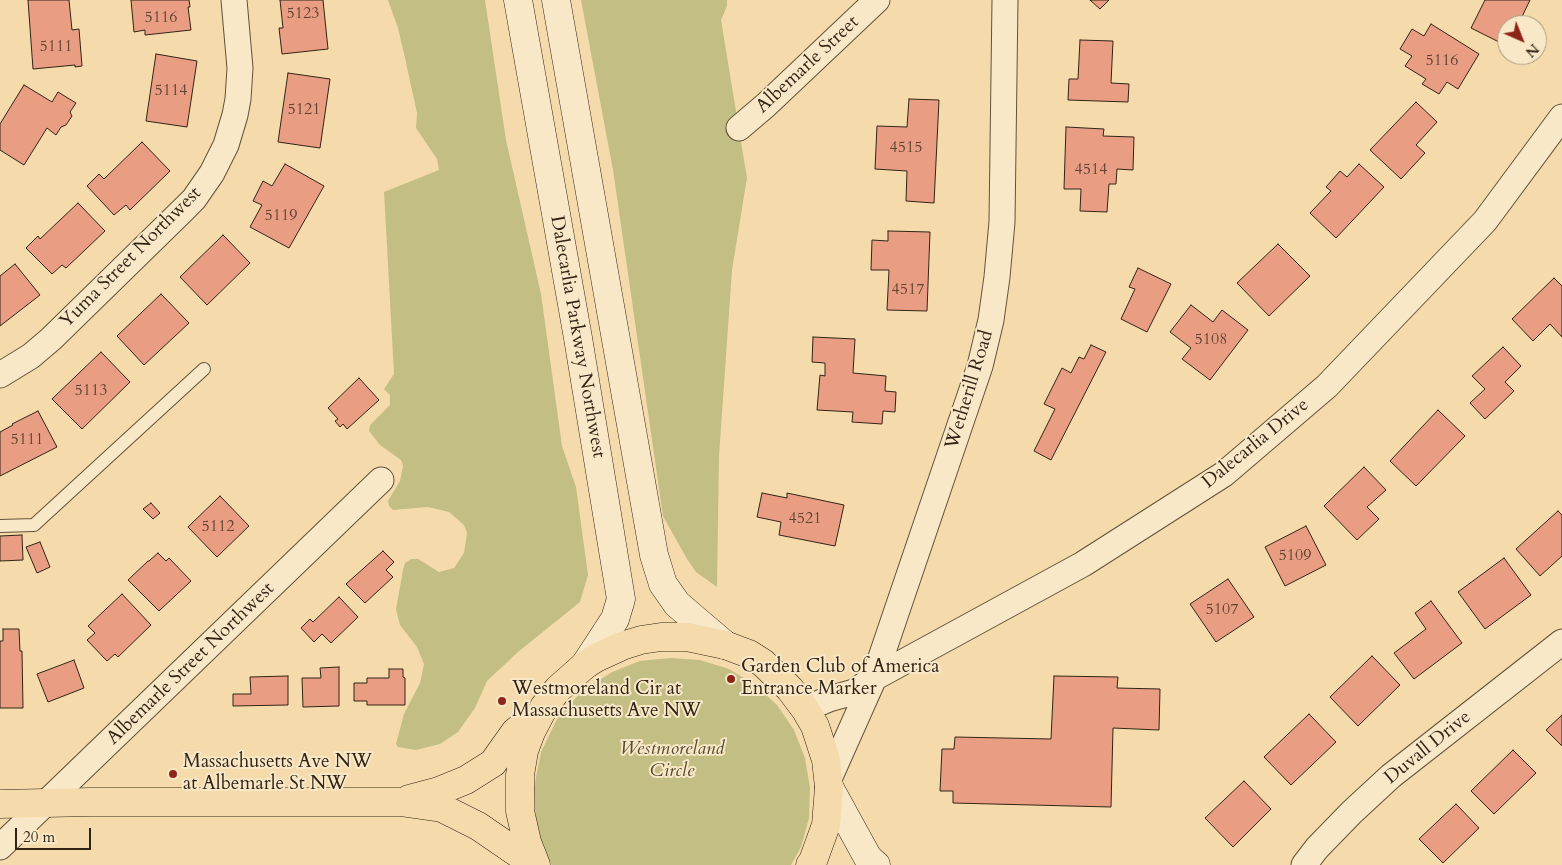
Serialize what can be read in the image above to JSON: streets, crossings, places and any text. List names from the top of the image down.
{
  "streets": {
    "main road": ["Dalecarlia Parkway Northwest"],
    "street": [
      "Albemarle Street",
      "Yuma Street Northwest",
      "Wetherill Road",
      "Dalecarlia Drive",
      "Albemarle Street Northwest",
      "Duvall Drive"
    ]
  },
  "crossings": [
    ["Wetherill Road", "Dalecarlia Drive"]
  ],
  "parks": ["Westmoreland Circle"],
  "places": ["Garden Club of America Entrance Marker", "Westmoreland Cir at Massachusetts Ave NW", "Massachusetts Ave NW at Albemarle St NW"],
  "house_numbers": [
    "5123",
    "5116",
    "5111",
    "5116",
    "5114",
    "5121",
    "4515",
    "4514",
    "5119",
    "4517",
    "5108",
    "5113",
    "5111",
    "4521",
    "5112",
    "5109",
    "5107"
  ],
  "scale_bar": "20 m",
  "north": "bottom right"
}
